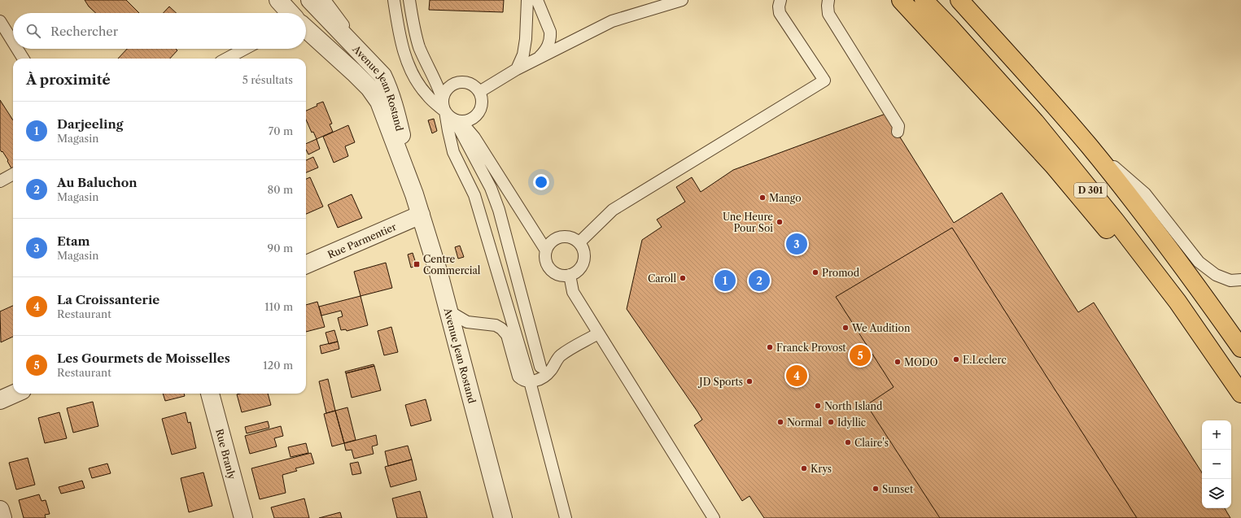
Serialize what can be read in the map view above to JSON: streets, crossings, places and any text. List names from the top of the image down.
{
  "streets": {
    "highway": ["D 301"],
    "street": ["Avenue Jean Rostand", "Rue Parmentier", "Rue Branly"]
  },
  "crossings": [
    ["Avenue Jean Rostand", "Rue Parmentier"]
  ],
  "places": {
    "other": [
      "Mango",
      "Une Heure Pour Soi",
      "Promod",
      "Caroll",
      "We Audition",
      "Franck Provost",
      "E.Leclerc",
      "MODO",
      "JD Sports",
      "North Island",
      "Normal",
      "Idyllic",
      "Claire's",
      "Krys",
      "Sunset"
    ],
    "transit": ["Centre Commercial"]
  },
  "page": {
    "search": "Rechercher",
    "heading": ["À proximité", "5 résultats"],
    "list": [
      {
        "mark": "1",
        "name": "Darjeeling",
        "note": "Magasin",
        "value": "70 m"
      },
      {
        "mark": "2",
        "name": "Au Baluchon",
        "note": "Magasin",
        "value": "80 m"
      },
      {
        "mark": "3",
        "name": "Etam",
        "note": "Magasin",
        "value": "90 m"
      },
      {
        "mark": "4",
        "name": "La Croissanterie",
        "note": "Restaurant",
        "value": "110 m"
      },
      {
        "mark": "5",
        "name": "Les Gourmets de Moisselles",
        "note": "Restaurant",
        "value": "120 m"
      }
    ],
    "pins": [
      "3",
      "1",
      "2",
      "5",
      "4"
    ],
    "map_buttons": ["+", "−"]
  }
}
